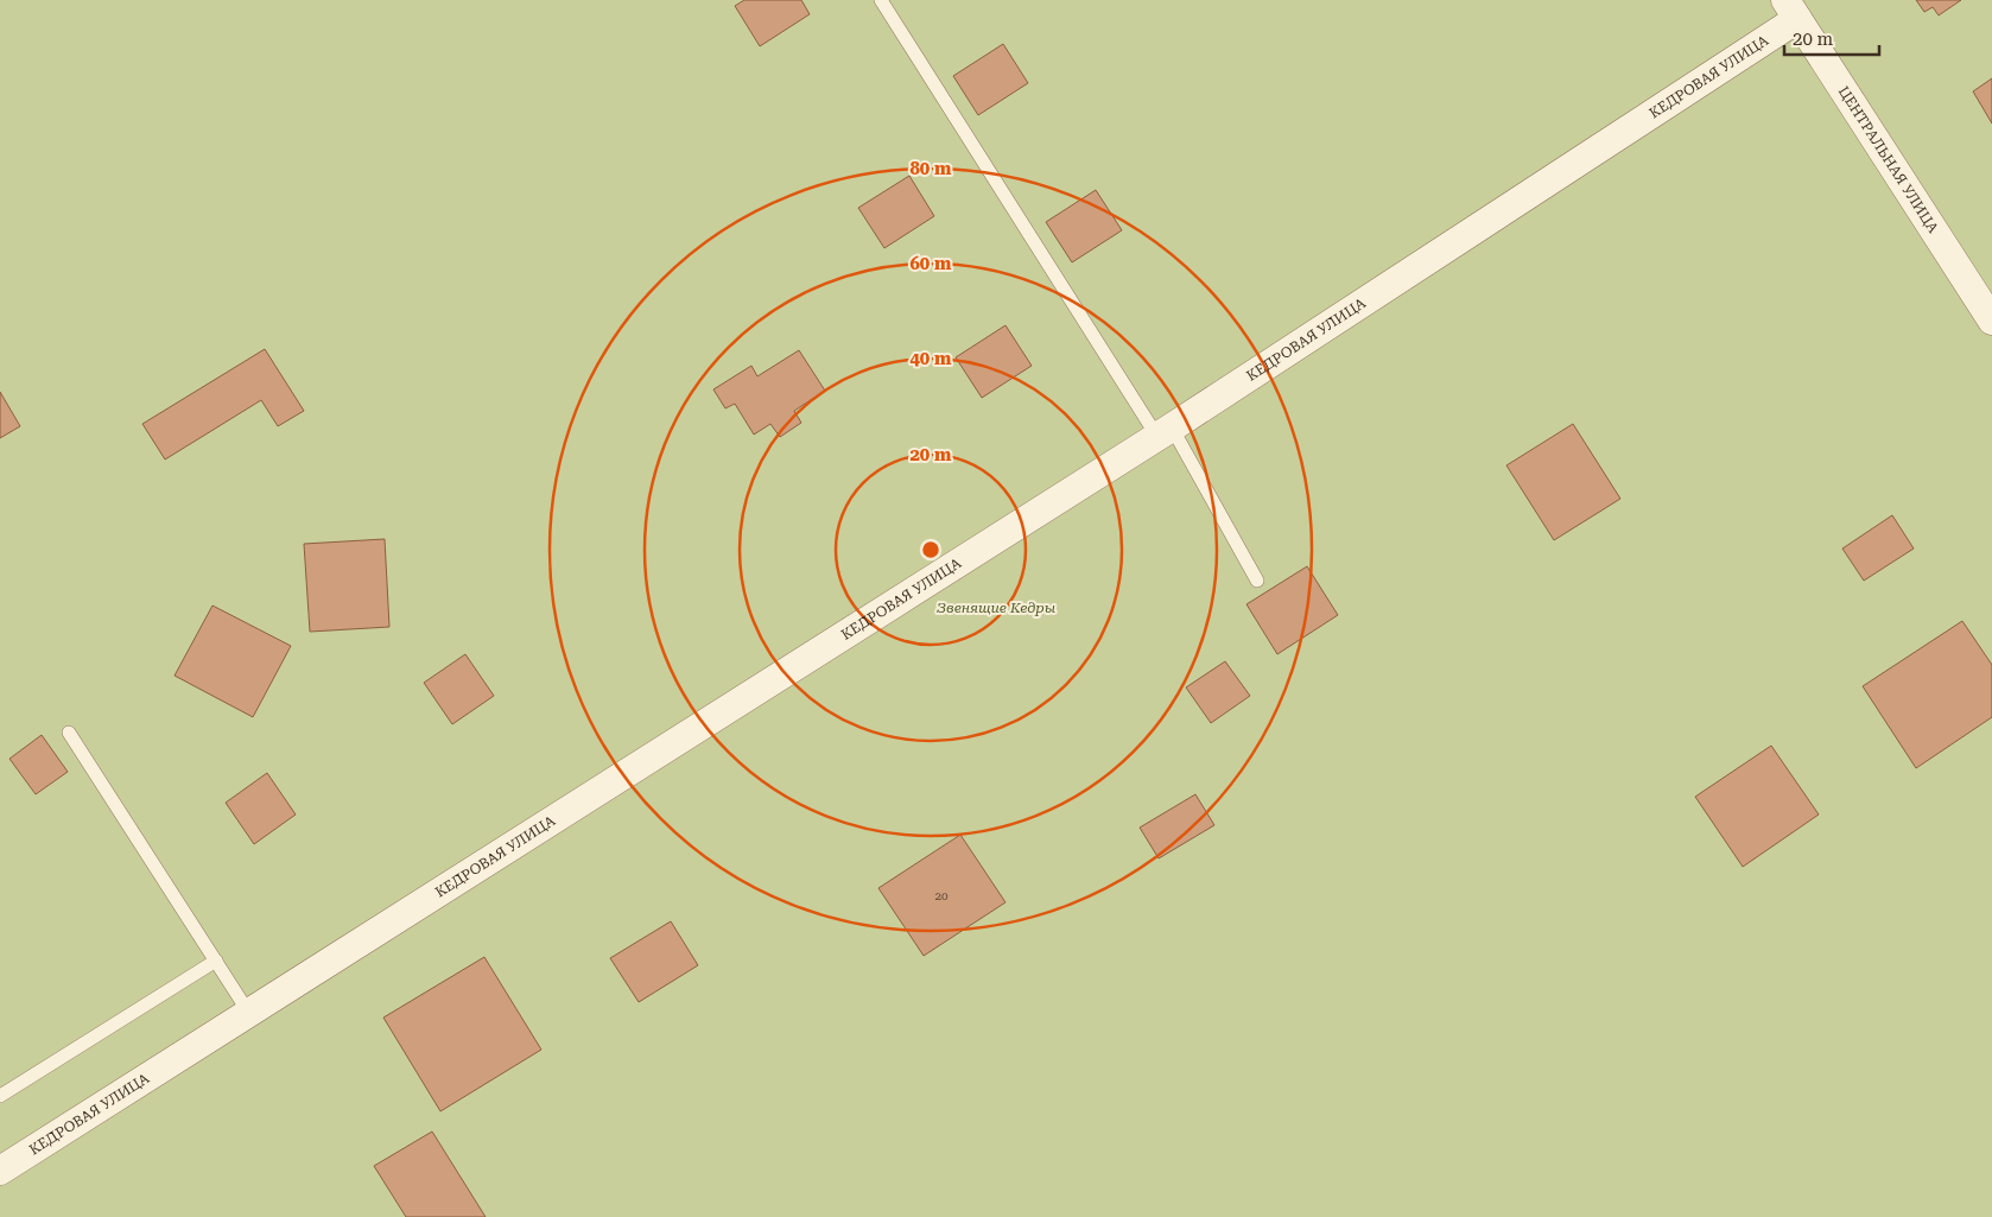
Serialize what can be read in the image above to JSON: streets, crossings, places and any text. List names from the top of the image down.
{
  "streets": {
    "street": ["КЕДРОВАЯ УЛИЦА", "ЦЕНТРАЛЬНАЯ УЛИЦА"]
  },
  "crossings": [
    ["КЕДРОВАЯ УЛИЦА", "ЦЕНТРАЛЬНАЯ УЛИЦА"]
  ],
  "parks": ["Звенящие Кедры"],
  "house_numbers": ["20"],
  "scale_bar": "20 m",
  "rings": [
    "80 m",
    "60 m",
    "40 m",
    "20 m"
  ]
}
